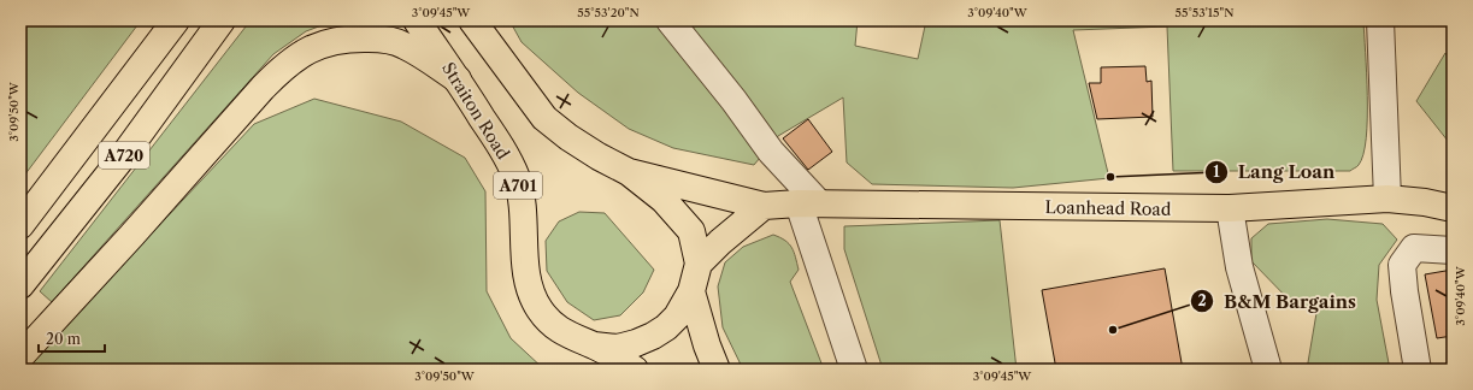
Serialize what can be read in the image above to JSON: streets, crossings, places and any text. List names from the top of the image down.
{
  "streets": {
    "main road": [
      "Straiton Road",
      "A720",
      "A701",
      "Loanhead Road"
    ]
  },
  "crossings": [
    ["Straiton Road", "Loanhead Road"]
  ],
  "places": ["Lang Loan", "B&M Bargains"],
  "scale_bar": "20 m",
  "coordinates": [
    "3°09'45\"W",
    "55°53'20\"N",
    "3°09'40\"W",
    "55°53'15\"N",
    "3°09'50\"W"
  ]
}
